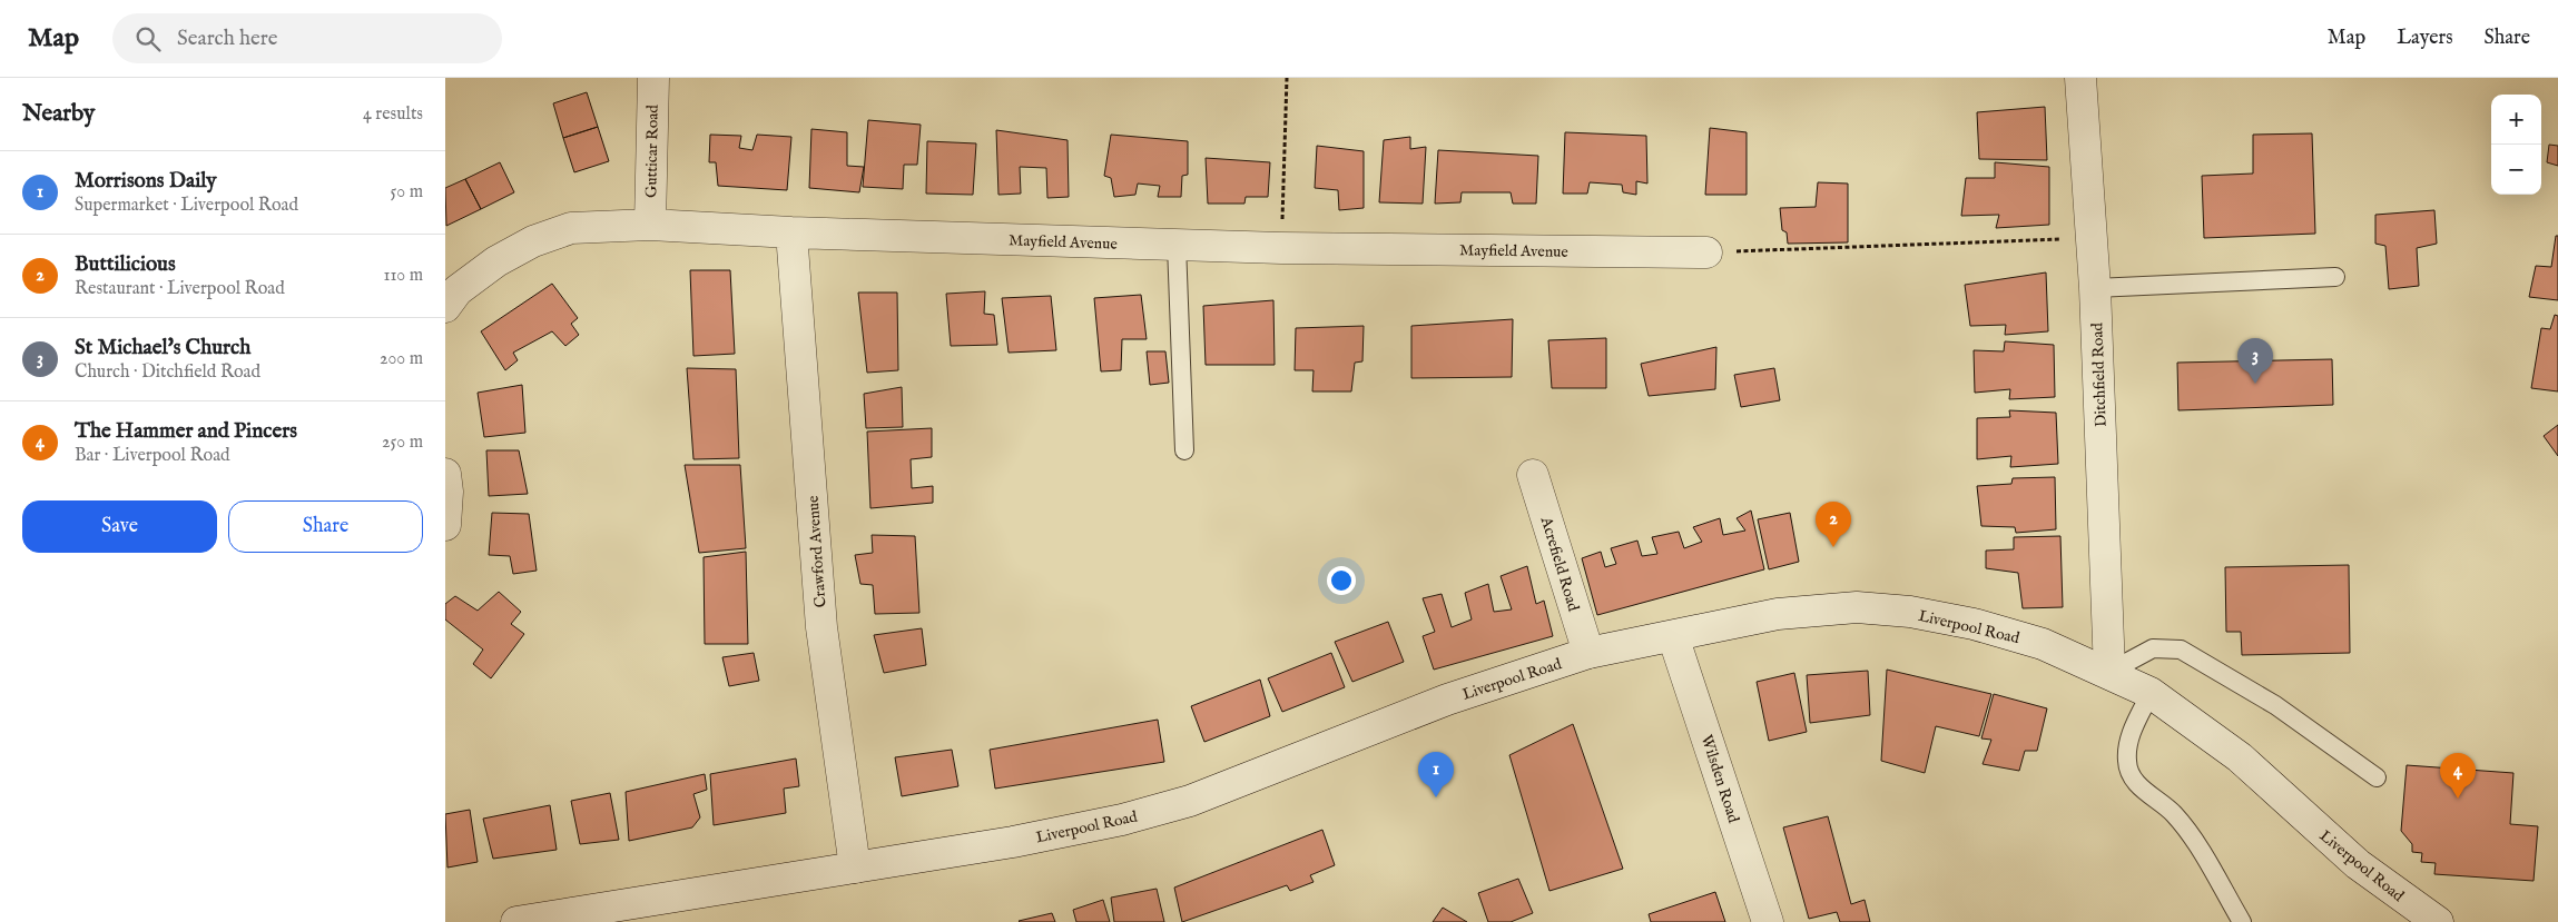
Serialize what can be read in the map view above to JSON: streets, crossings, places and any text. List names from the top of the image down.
{
  "streets": {
    "street": [
      "Gutticar Road",
      "Mayfield Avenue",
      "Ditchfield Road",
      "Crawford Avenue",
      "Acrefield Road",
      "Liverpool Road",
      "Wilsden Road"
    ]
  },
  "crossings": [
    ["Gutticar Road", "Mayfield Avenue"],
    ["Mayfield Avenue", "Crawford Avenue"],
    ["Ditchfield Road", "Liverpool Road"],
    ["Crawford Avenue", "Liverpool Road"],
    ["Acrefield Road", "Liverpool Road"],
    ["Liverpool Road", "Wilsden Road"]
  ],
  "page": {
    "header": "Map",
    "search": "Search here",
    "nav": ["Map", "Layers", "Share"],
    "heading": ["Nearby", "4 results"],
    "map_buttons": ["+", "−"],
    "list": [
      {
        "mark": "1",
        "name": "Morrisons Daily",
        "note": "Supermarket · Liverpool Road",
        "value": "50 m"
      },
      {
        "mark": "2",
        "name": "Buttilicious",
        "note": "Restaurant · Liverpool Road",
        "value": "110 m"
      },
      {
        "mark": "3",
        "name": "St Michael's Church",
        "note": "Church · Ditchfield Road",
        "value": "200 m"
      },
      {
        "mark": "4",
        "name": "The Hammer and Pincers",
        "note": "Bar · Liverpool Road",
        "value": "250 m"
      }
    ],
    "pins": [
      "3",
      "2",
      "1",
      "4"
    ],
    "buttons": ["Save", "Share"]
  }
}
